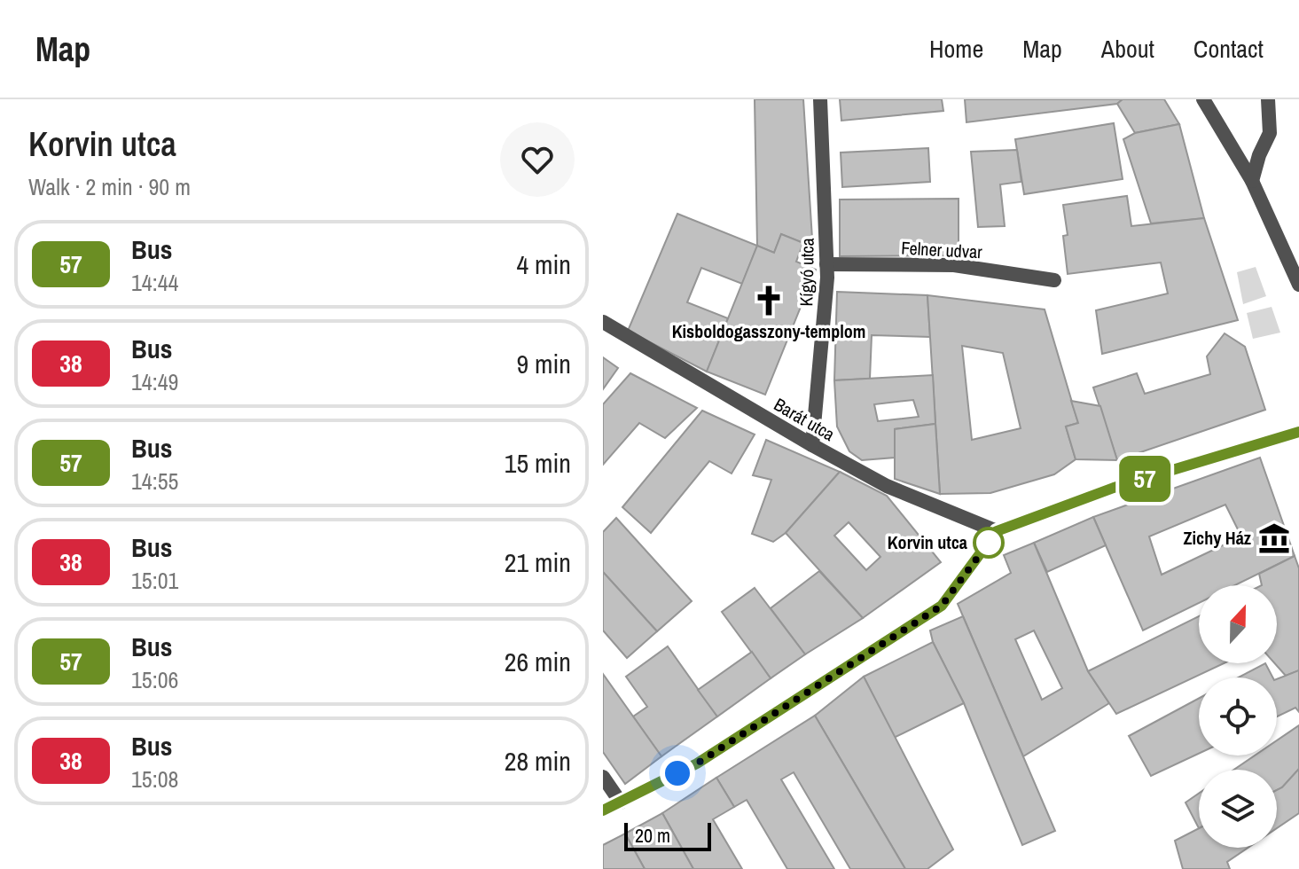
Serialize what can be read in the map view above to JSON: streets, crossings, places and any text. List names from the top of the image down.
{
  "streets": {
    "street": ["Felner udvar", "Kígyó utca", "Barát utca"]
  },
  "crossings": [
    ["Felner udvar", "Kígyó utca"],
    ["Kígyó utca", "Barát utca"]
  ],
  "places": {
    "church": ["Kisboldogasszony-templom"],
    "museum": ["Zichy Ház"],
    "other": ["Korvin utca"]
  },
  "lines": ["bus line 57"],
  "scale_bar": "20 m",
  "north": "top",
  "page": {
    "header": "Map",
    "nav": [
      "Home",
      "Map",
      "About",
      "Contact"
    ],
    "heading": ["Korvin utca", "Walk · 2 min · 90 m"],
    "on_map": "57",
    "list": [
      {
        "mark": "57",
        "name": "Bus",
        "note": "14:44",
        "value": "4 min"
      },
      {
        "mark": "38",
        "name": "Bus",
        "note": "14:49",
        "value": "9 min"
      },
      {
        "mark": "57",
        "name": "Bus",
        "note": "14:55",
        "value": "15 min"
      },
      {
        "mark": "38",
        "name": "Bus",
        "note": "15:01",
        "value": "21 min"
      },
      {
        "mark": "57",
        "name": "Bus",
        "note": "15:06",
        "value": "26 min"
      },
      {
        "mark": "38",
        "name": "Bus",
        "note": "15:08",
        "value": "28 min"
      }
    ],
    "scale": "20 m"
  }
}
